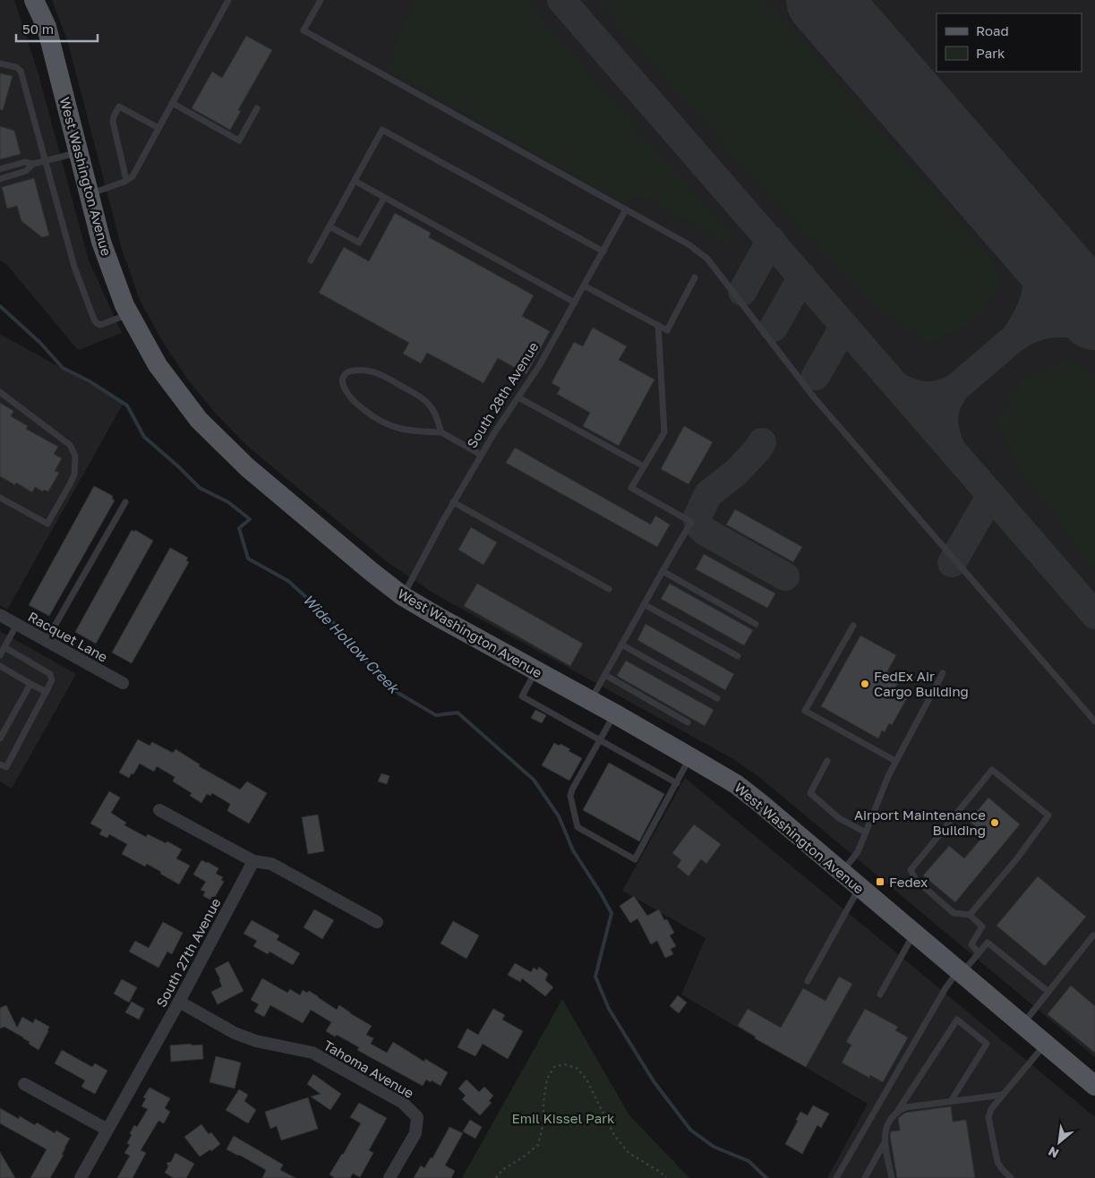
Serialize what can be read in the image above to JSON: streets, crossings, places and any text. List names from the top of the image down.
{
  "streets": {
    "main road": ["West Washington Avenue"],
    "street": ["Racquet Lane", "South 27th Avenue", "Tahoma Avenue"],
    "lane": ["South 28th Avenue"]
  },
  "crossings": [
    ["West Washington Avenue", "South 28th Avenue"],
    ["South 27th Avenue", "Tahoma Avenue"]
  ],
  "water": ["Wide Hollow Creek"],
  "parks": ["Emil Kissel Park"],
  "places": {
    "other": ["FedEx Air Cargo Building", "Airport Maintenance Building"],
    "transit": ["Fedex"]
  },
  "legend": ["Road", "Park"],
  "scale_bar": "50 m",
  "north": "bottom left"
}
